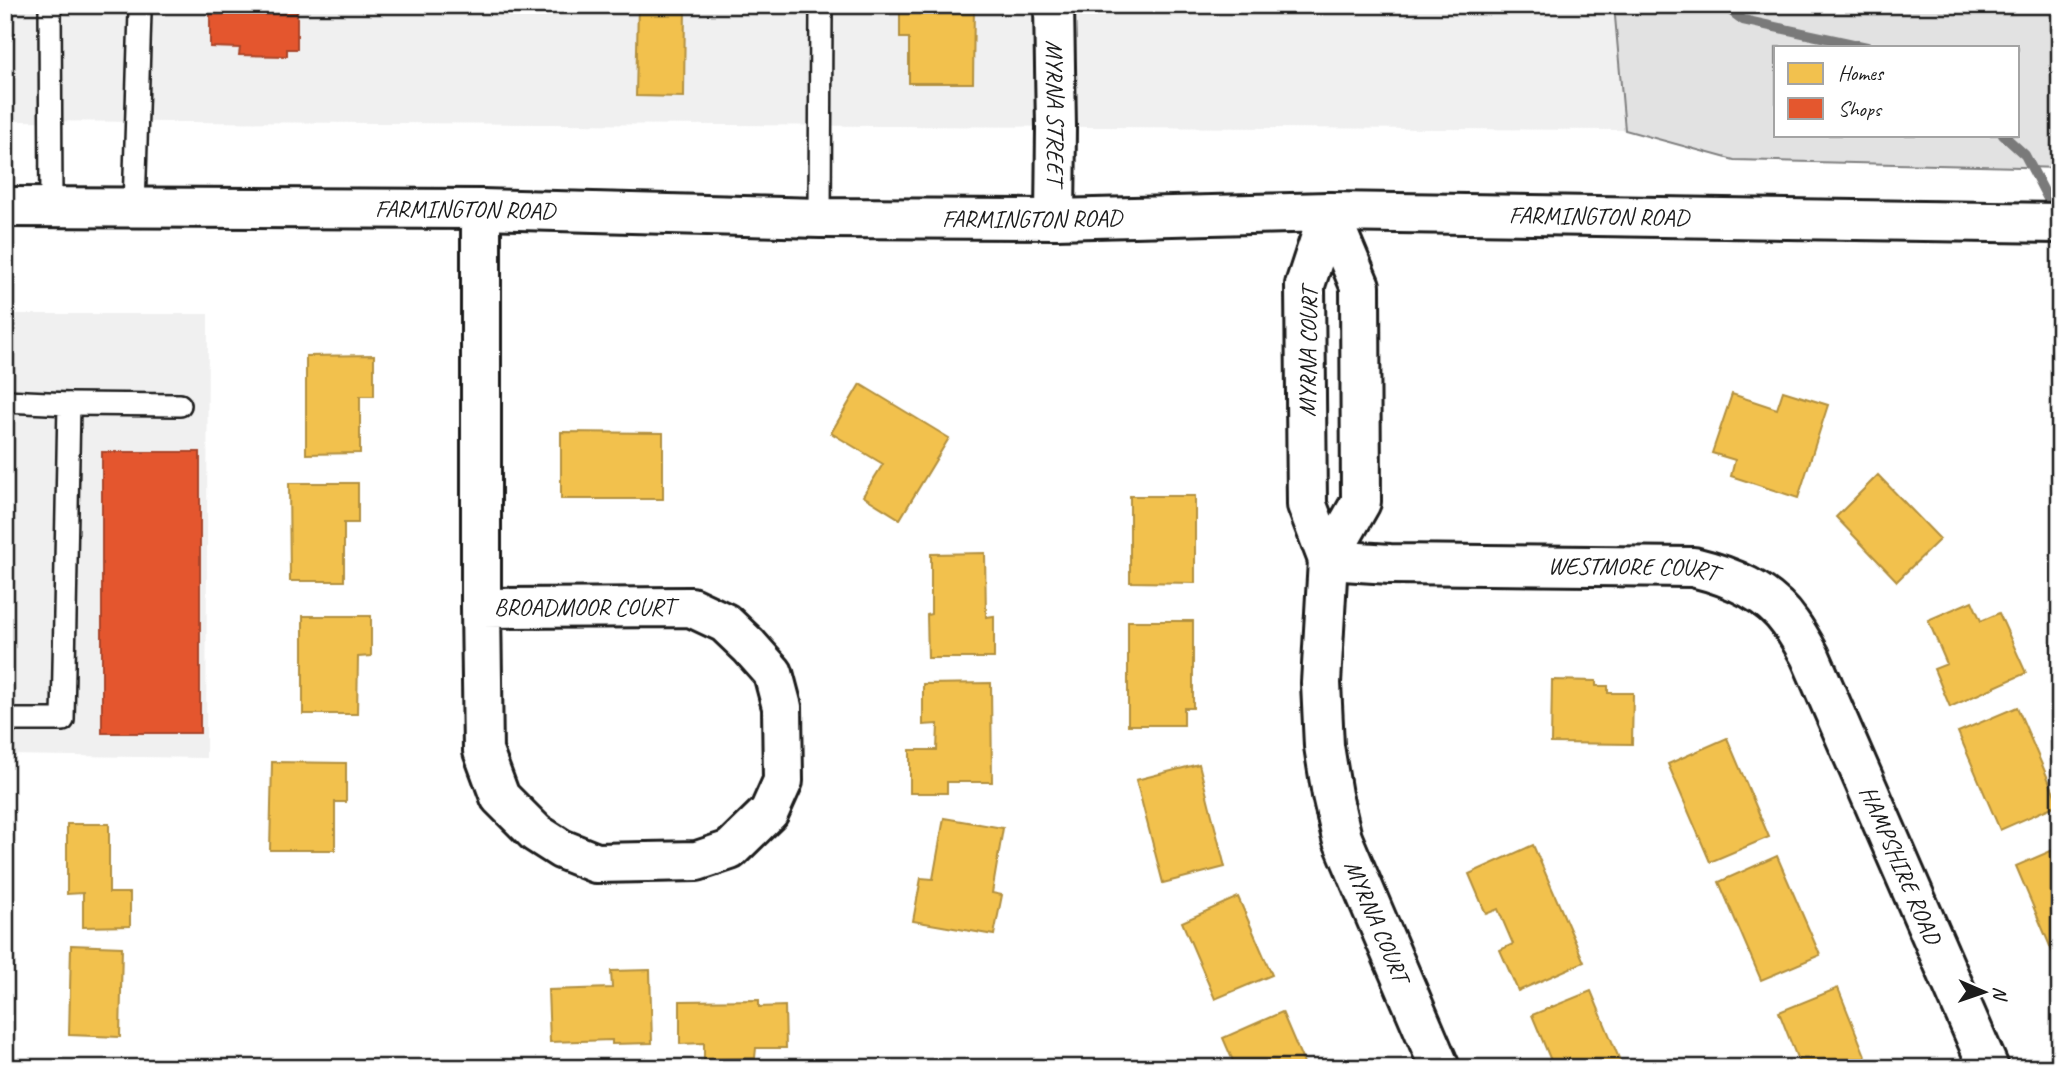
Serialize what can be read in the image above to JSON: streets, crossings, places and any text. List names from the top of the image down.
{
  "streets": {
    "street": [
      "MYRNA STREET",
      "FARMINGTON ROAD",
      "MYRNA COURT",
      "WESTMORE COURT",
      "BROADMOOR COURT",
      "HAMPSHIRE ROAD"
    ]
  },
  "crossings": [
    ["MYRNA STREET", "FARMINGTON ROAD"],
    ["FARMINGTON ROAD", "MYRNA COURT"],
    ["FARMINGTON ROAD", "BROADMOOR COURT"],
    ["MYRNA COURT", "WESTMORE COURT"],
    ["WESTMORE COURT", "HAMPSHIRE ROAD"]
  ],
  "legend": ["Homes", "Shops"],
  "north": "right"
}
